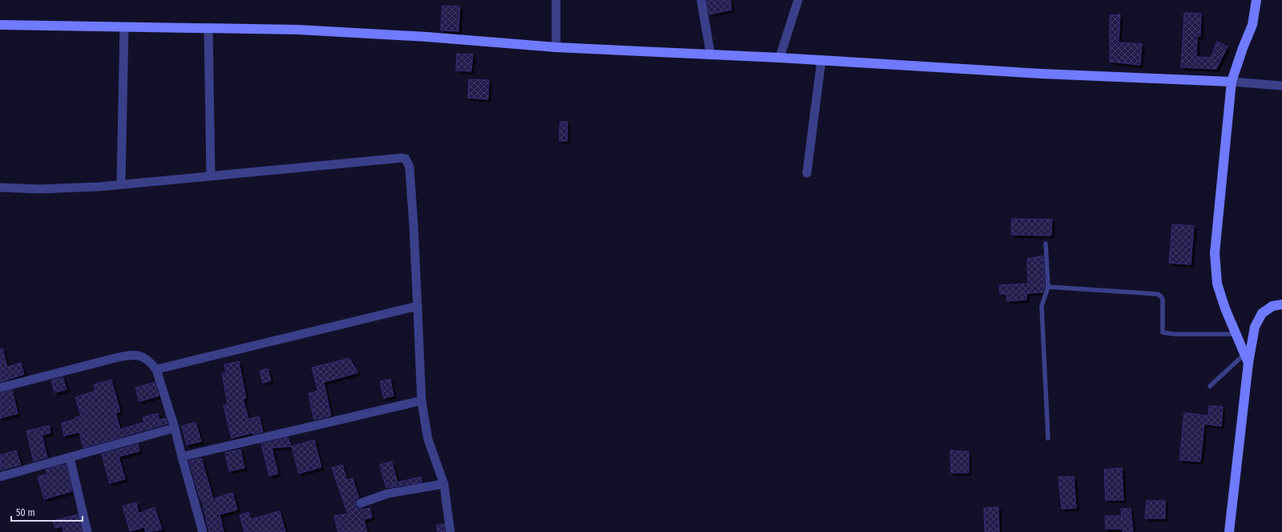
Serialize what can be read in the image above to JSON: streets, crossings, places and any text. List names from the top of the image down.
{
  "scale_bar": "50 m"
}
